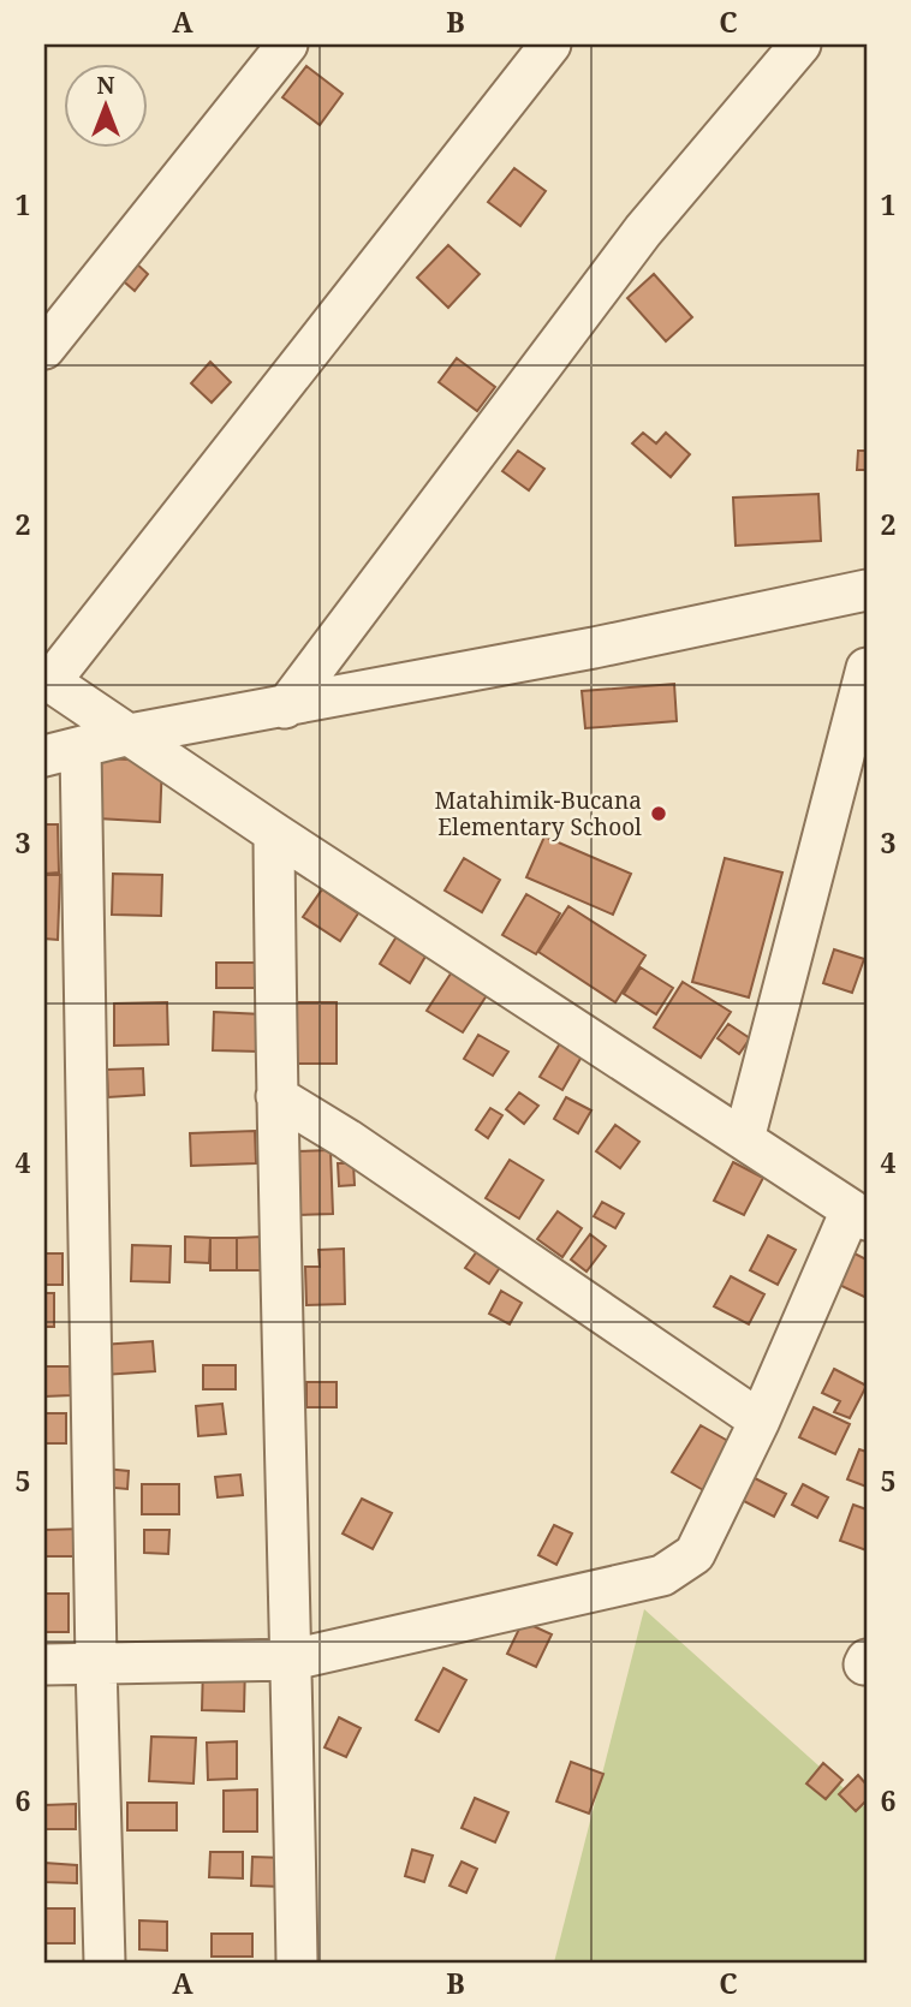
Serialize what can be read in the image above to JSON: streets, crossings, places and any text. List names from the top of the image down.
{
  "places": ["Matahimik-Bucana Elementary School"],
  "north": "top",
  "grid": {
    "columns": ["A", "B", "C"],
    "rows": [
      "1",
      "2",
      "3",
      "4",
      "5",
      "6"
    ]
  }
}
